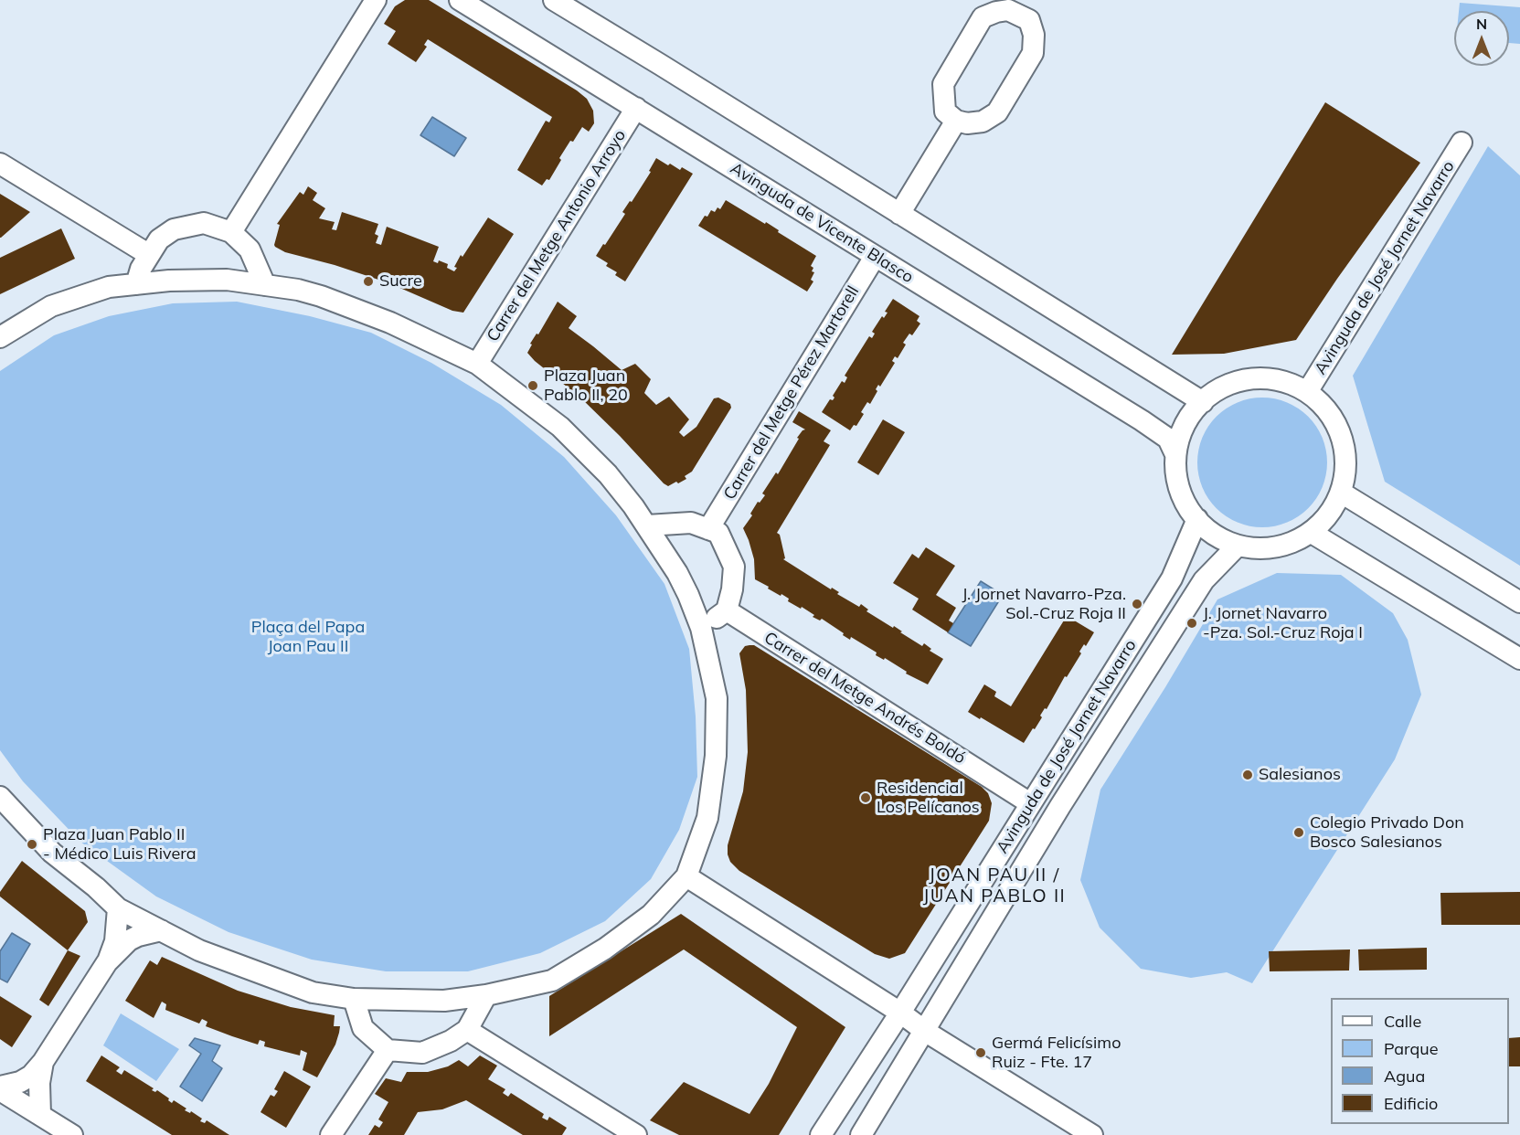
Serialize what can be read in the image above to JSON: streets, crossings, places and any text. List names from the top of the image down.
{
  "streets": {
    "street": [
      "Avinguda de Vicente Blasco",
      "Carrer del Metge Antonio Arroyo",
      "Avinguda de José Jornet Navarro",
      "Carrer del Metge Pérez Martorell",
      "Carrer del Metge Andrés Boldó"
    ]
  },
  "crossings": [
    ["Avinguda de Vicente Blasco", "Carrer del Metge Antonio Arroyo"],
    ["Avinguda de Vicente Blasco", "Avinguda de José Jornet Navarro"],
    ["Avinguda de Vicente Blasco", "Carrer del Metge Pérez Martorell"],
    ["Avinguda de José Jornet Navarro", "Carrer del Metge Andrés Boldó"]
  ],
  "districts": ["JOAN PAU II / JUAN PABLO II"],
  "parks": ["Plaça del Papa Joan Pau II"],
  "places": [
    "Sucre",
    "Plaza Juan Pablo II, 20",
    "J. Jornet Navarro-Pza. Sol.-Cruz Roja II",
    "J. Jornet Navarro -Pza. Sol.-Cruz Roja I",
    "Salesianos",
    "Residencial Los Pelícanos",
    "Colegio Privado Don Bosco Salesianos",
    "Plaza Juan Pablo II - Médico Luis Rivera",
    "Germá Felicísimo Ruiz - Fte. 17"
  ],
  "legend": [
    "Calle",
    "Parque",
    "Agua",
    "Edificio"
  ],
  "north": "top"
}
